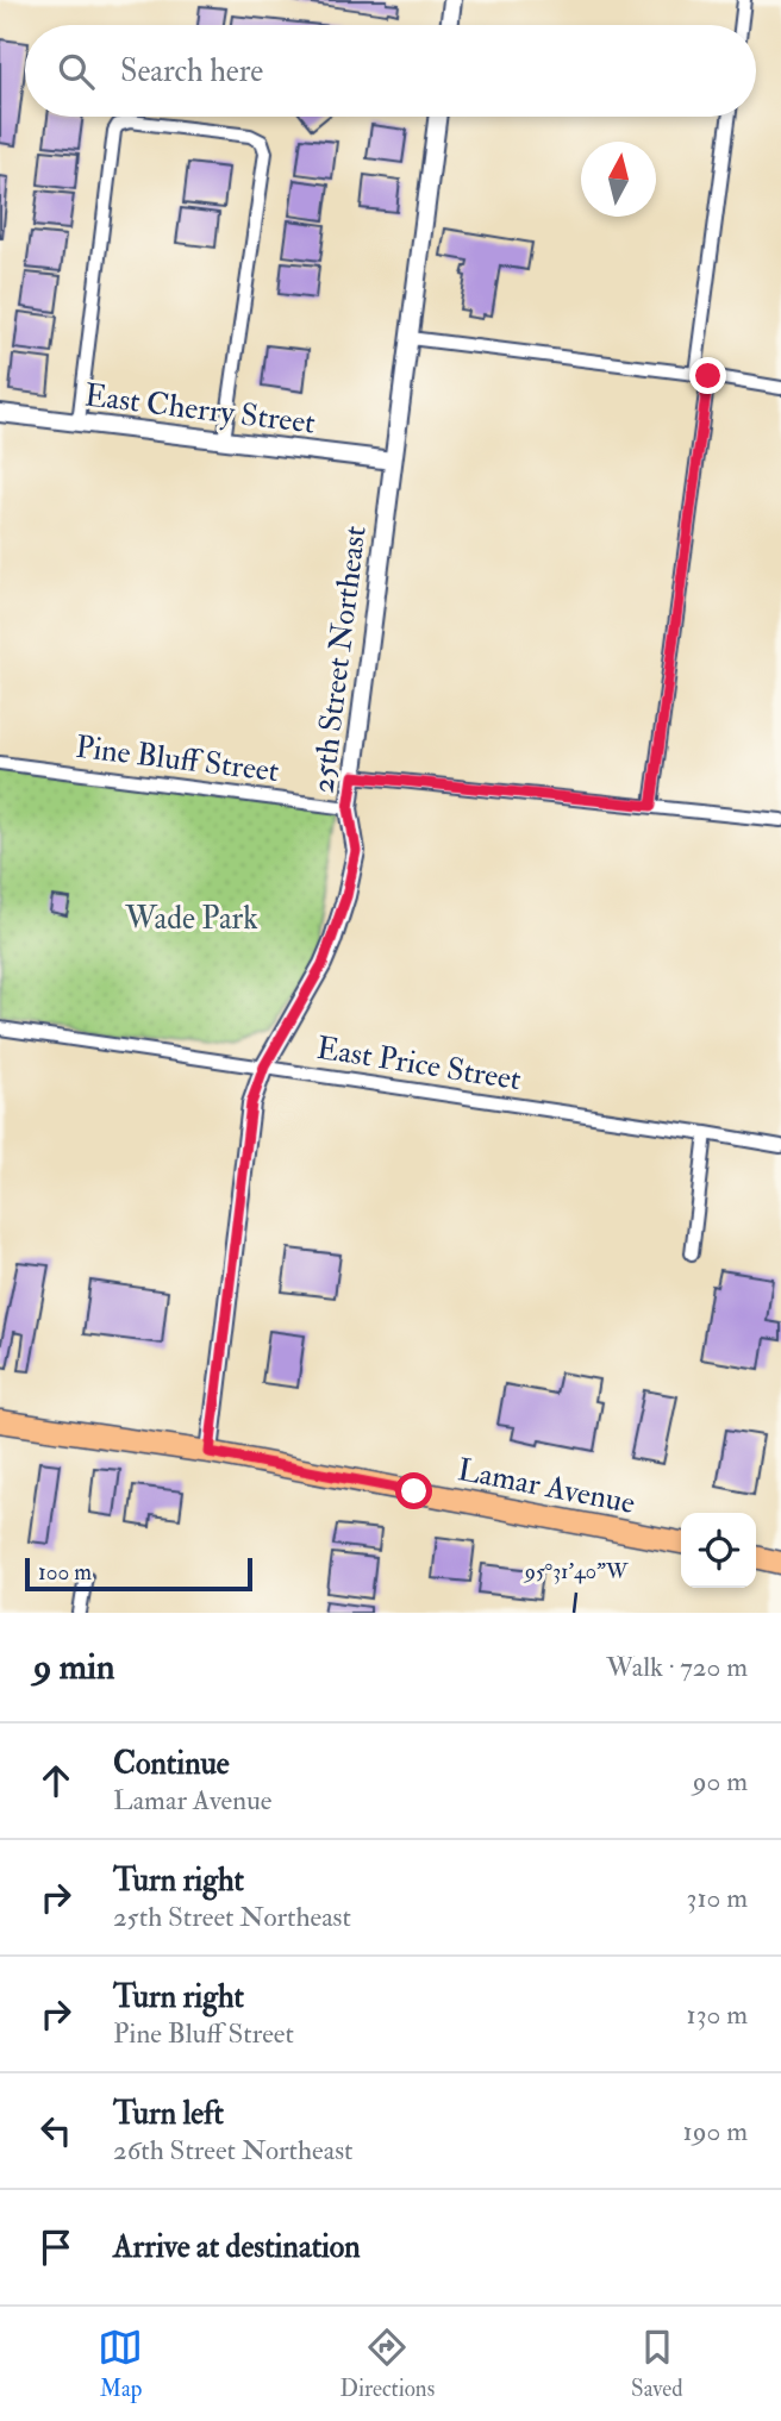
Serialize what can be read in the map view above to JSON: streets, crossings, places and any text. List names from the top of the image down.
{
  "streets": {
    "main road": ["Lamar Avenue"],
    "street": [
      "East Cherry Street",
      "25th Street Northeast",
      "Pine Bluff Street",
      "East Price Street"
    ]
  },
  "crossings": [
    ["East Cherry Street", "25th Street Northeast"],
    ["25th Street Northeast", "Pine Bluff Street"],
    ["25th Street Northeast", "East Price Street"],
    ["25th Street Northeast", "Lamar Avenue"]
  ],
  "parks": ["Wade Park"],
  "scale_bar": "100 m",
  "north": "top",
  "page": {
    "search": "Search here",
    "scale": "100 m",
    "heading": ["9 min", "Walk · 720 m"],
    "list": [
      ["Continue", "Lamar Avenue", "90 m"],
      ["Turn right", "25th Street Northeast", "310 m"],
      ["Turn right", "Pine Bluff Street", "130 m"],
      ["Turn left", "26th Street Northeast", "190 m"],
      "Arrive at destination"
    ],
    "nav": ["Map", "Directions", "Saved"]
  },
  "coordinates": ["95°31'40\"W"]
}
